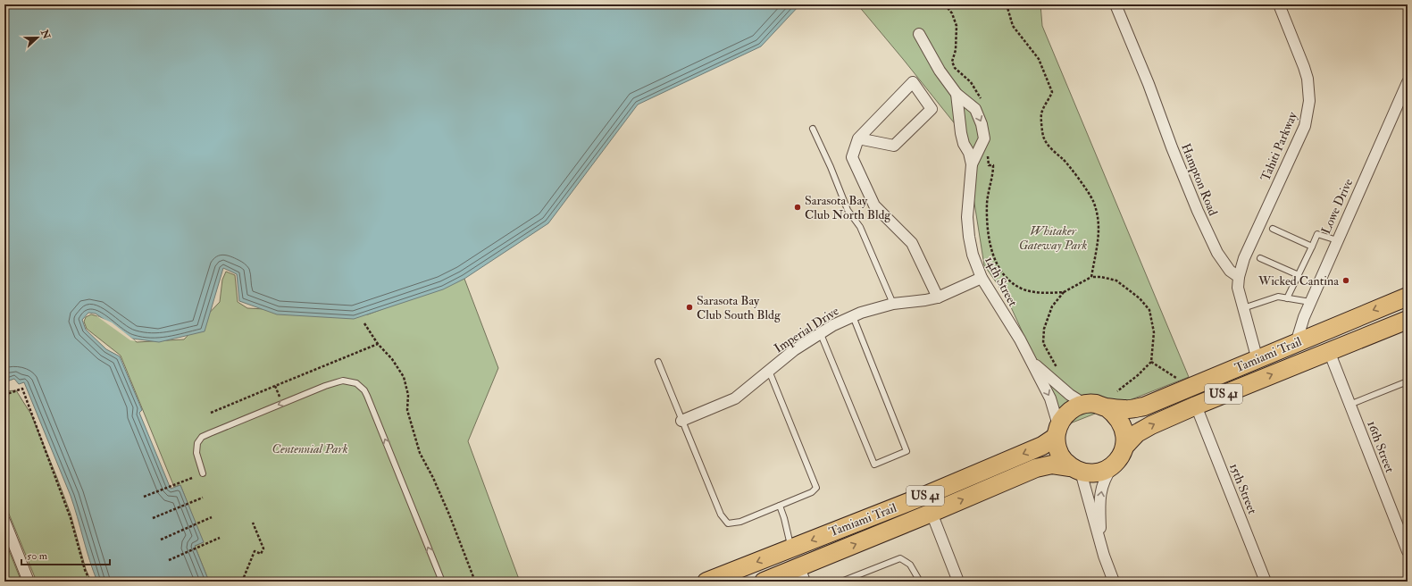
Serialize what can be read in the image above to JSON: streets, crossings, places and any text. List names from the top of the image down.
{
  "streets": {
    "main road": ["Tamiami Trail", "US 41"],
    "street": [
      "Tahiti Parkway",
      "Hampton Road",
      "Lowe Drive",
      "14th Street",
      "Imperial Drive",
      "16th Street",
      "15th Street"
    ]
  },
  "crossings": [
    ["Tahiti Parkway", "Hampton Road"],
    ["Lowe Drive", "Tamiami Trail"],
    ["14th Street", "Imperial Drive"],
    ["14th Street", "Tamiami Trail"],
    ["Tamiami Trail", "16th Street"],
    ["Tamiami Trail", "15th Street"]
  ],
  "parks": ["Whitaker Gateway Park", "Centennial Park"],
  "places": ["Sarasota Bay Club North Bldg", "Wicked Cantina", "Sarasota Bay Club South Bldg"],
  "scale_bar": "50 m",
  "north": "right"
}
